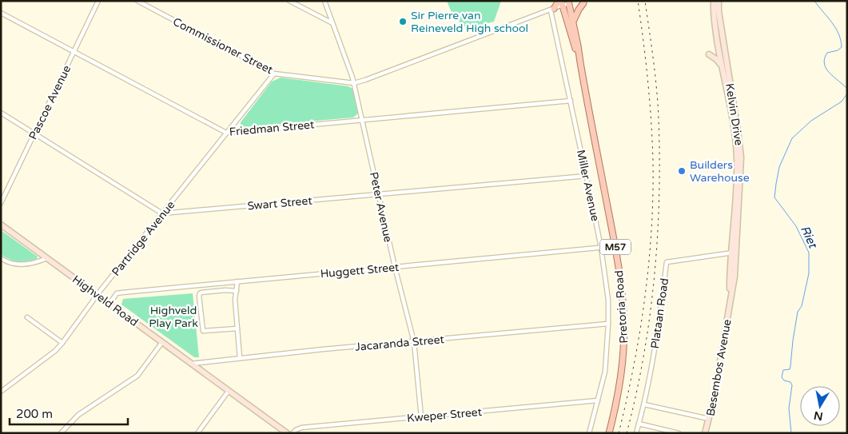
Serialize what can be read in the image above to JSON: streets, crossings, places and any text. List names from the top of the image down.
{
  "streets": {
    "main road": ["M57", "Pretoria Road"],
    "street": [
      "Commissioner Street",
      "Pascoe Avenue",
      "Kelvin Drive",
      "Friedman Street",
      "Miller Avenue",
      "Swart Street",
      "Peter Avenue",
      "Partridge Avenue",
      "Huggett Street",
      "Highveld Road",
      "Plataan Road",
      "Jacaranda Street",
      "Besembos Avenue",
      "Kweper Street"
    ]
  },
  "crossings": [
    ["Commissioner Street", "Miller Avenue"],
    ["Commissioner Street", "Peter Avenue"],
    ["Commissioner Street", "Partridge Avenue"],
    ["Pascoe Avenue", "Friedman Street"],
    ["Kelvin Drive", "Plataan Road"],
    ["Kelvin Drive", "Besembos Avenue"],
    ["Friedman Street", "Miller Avenue"],
    ["Friedman Street", "Peter Avenue"],
    ["Friedman Street", "Partridge Avenue"],
    ["Miller Avenue", "Swart Street"],
    ["Miller Avenue", "Huggett Street"],
    ["Miller Avenue", "Jacaranda Street"],
    ["Miller Avenue", "Kweper Street"],
    ["Swart Street", "Peter Avenue"],
    ["Swart Street", "Partridge Avenue"],
    ["Peter Avenue", "Huggett Street"],
    ["Peter Avenue", "Jacaranda Street"],
    ["Peter Avenue", "Kweper Street"],
    ["Partridge Avenue", "Highveld Road"],
    ["Huggett Street", "Highveld Road"],
    ["Huggett Street", "Pretoria Road"],
    ["Highveld Road", "Jacaranda Street"]
  ],
  "water": ["Riet"],
  "parks": ["Highveld Play Park"],
  "places": ["Sir Pierre van Reineveld High school", "Builders Warehouse"],
  "scale_bar": "200 m",
  "north": "bottom"
}
